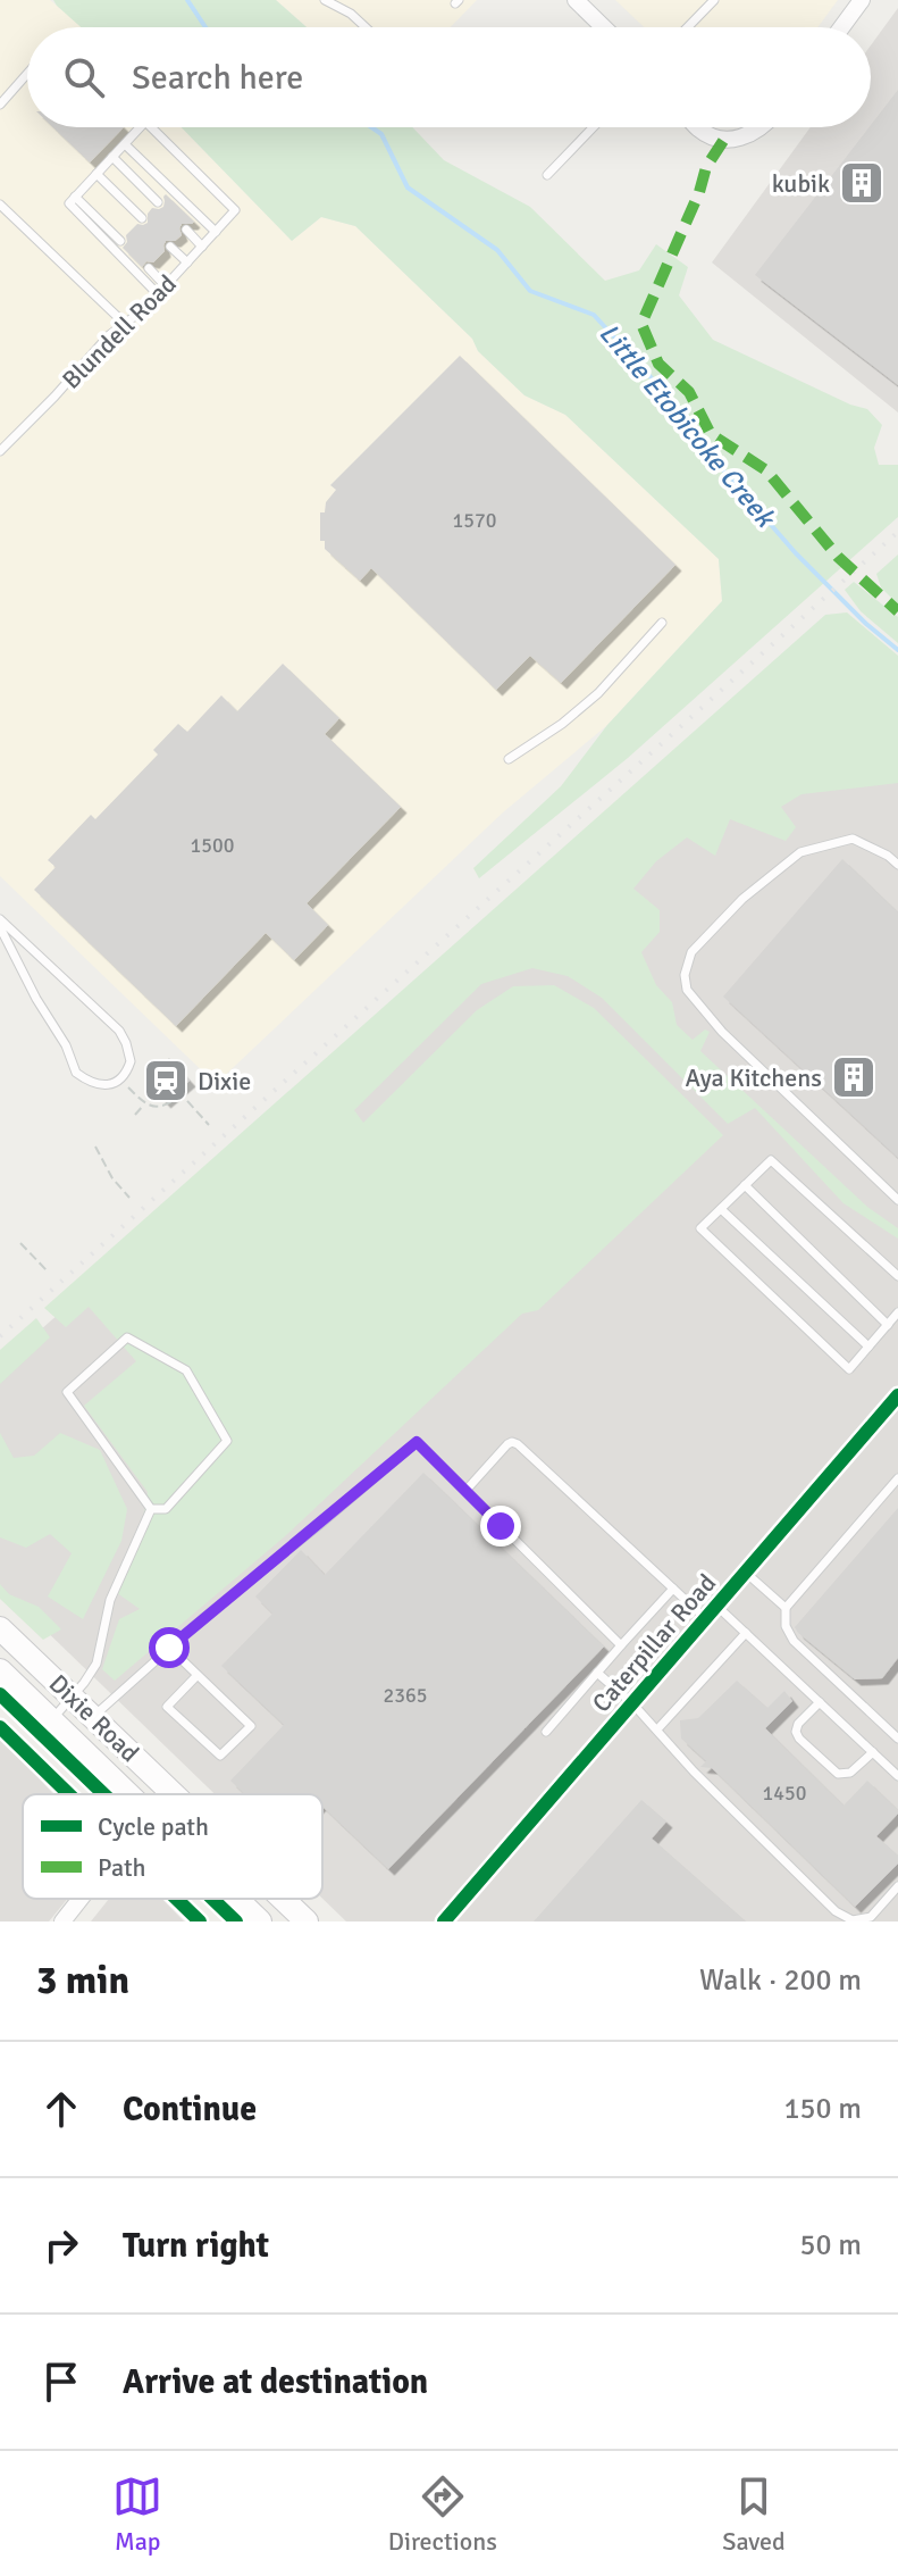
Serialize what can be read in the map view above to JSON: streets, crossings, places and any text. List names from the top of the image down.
{
  "streets": {
    "main road": ["Dixie Road"],
    "street": ["Caterpillar Road"],
    "lane": ["Blundell Road"]
  },
  "water": ["Little Etobicoke Creek"],
  "places": {
    "building": ["kubik", "Aya Kitchens"],
    "station": ["Dixie"]
  },
  "house_numbers": [
    "1570",
    "1500",
    "2365",
    "1450"
  ],
  "legend": ["Cycle path", "Path"],
  "page": {
    "search": "Search here",
    "heading": ["3 min", "Walk · 200 m"],
    "list": [
      ["Continue", "150 m"],
      ["Turn right", "50 m"],
      "Arrive at destination"
    ],
    "nav": ["Map", "Directions", "Saved"]
  }
}
